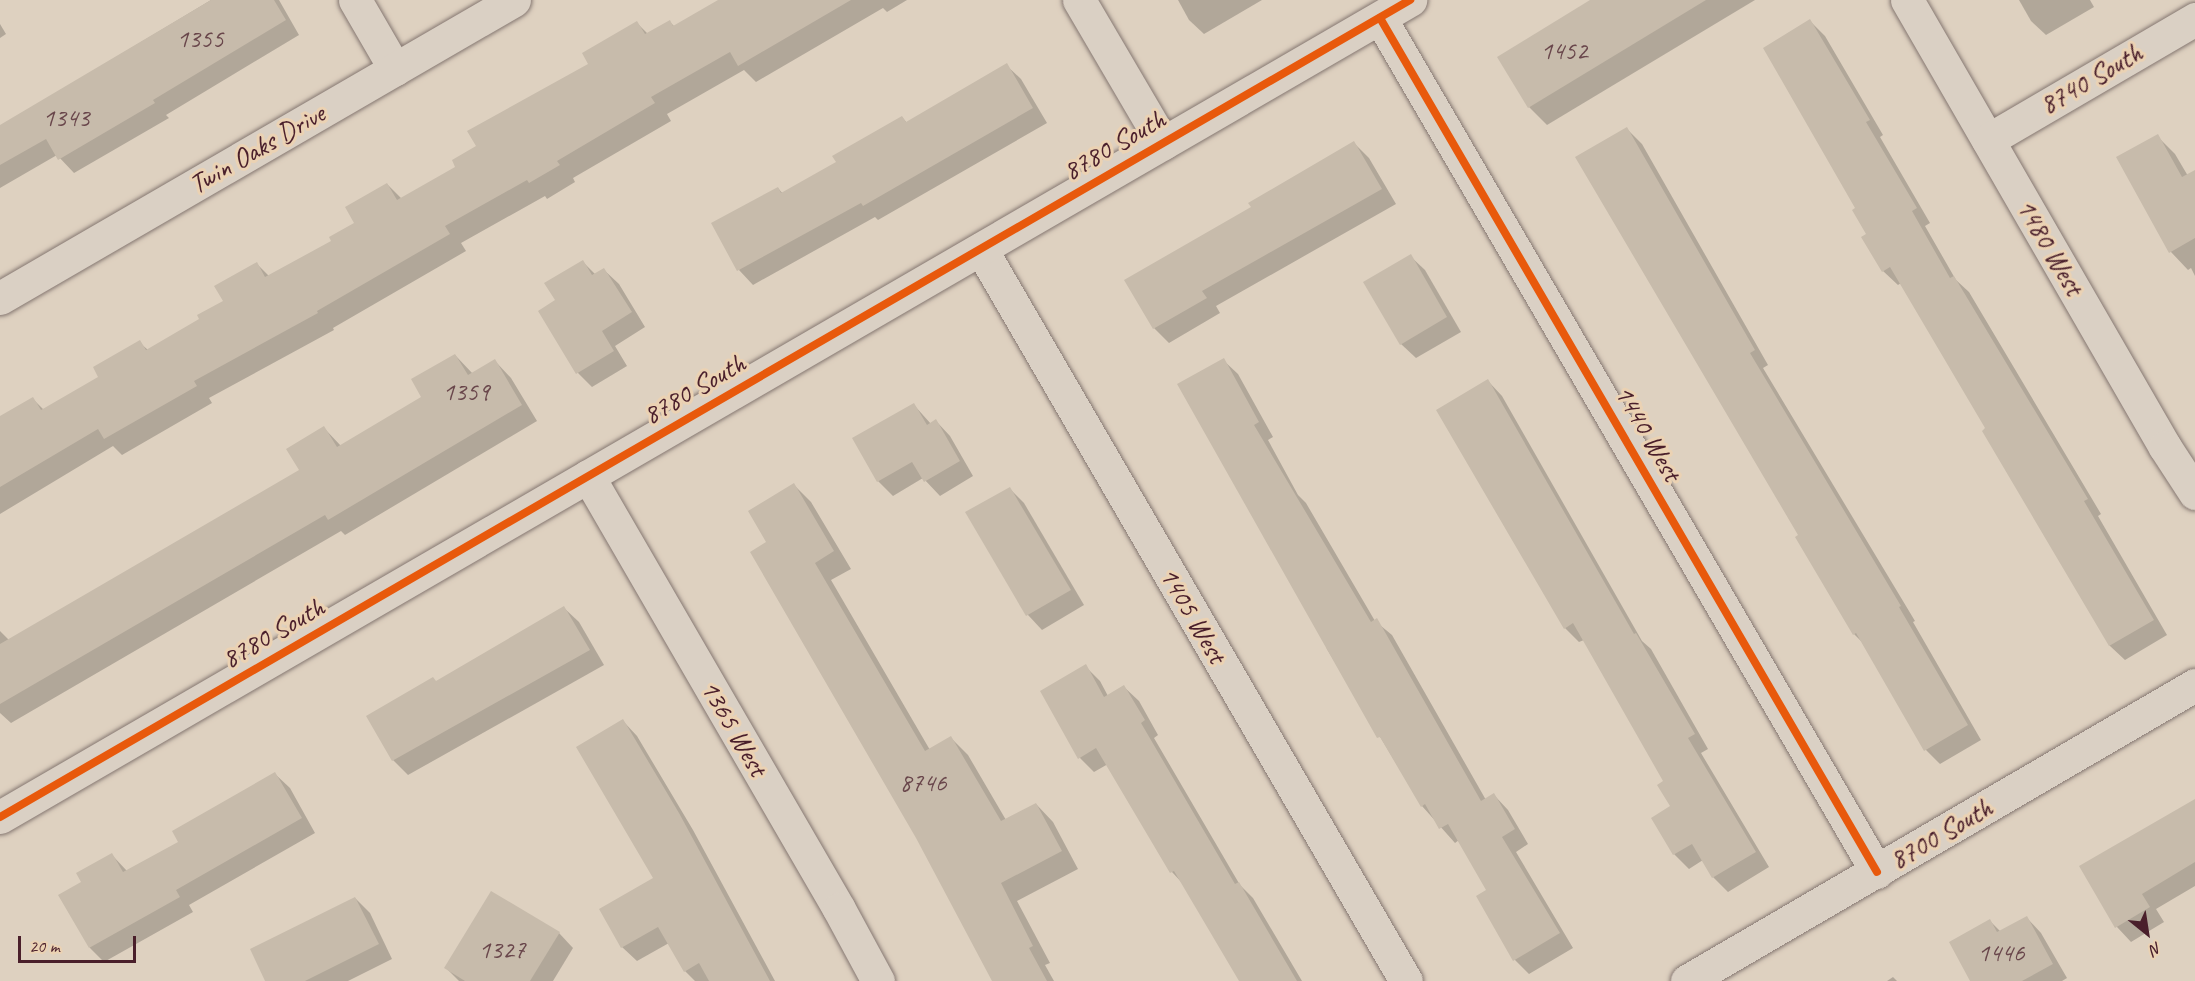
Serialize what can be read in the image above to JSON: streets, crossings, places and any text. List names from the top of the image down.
{
  "streets": {
    "street": [
      "8740 South",
      "8780 South",
      "Twin Oaks Drive",
      "1480 West",
      "1440 West",
      "1405 West",
      "1365 West",
      "8700 South"
    ]
  },
  "crossings": [
    ["8740 South", "1480 West"],
    ["8780 South", "1440 West"],
    ["8780 South", "1405 West"],
    ["8780 South", "1365 West"],
    ["1440 West", "8700 South"]
  ],
  "house_numbers": [
    "1355",
    "1452",
    "1343",
    "1359",
    "8746",
    "1327",
    "1446"
  ],
  "scale_bar": "20 m",
  "north": "bottom right"
}
